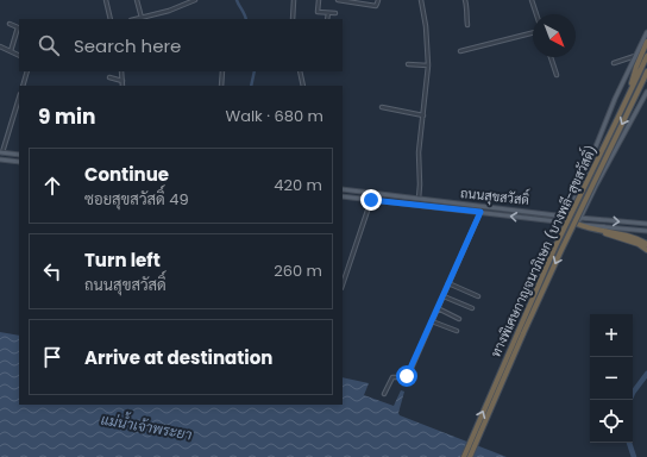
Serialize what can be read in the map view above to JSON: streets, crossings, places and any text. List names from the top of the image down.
{
  "streets": {
    "highway": ["ทางพิเศษกาญจนาภิเษก (บางพลี-สุขสวัสดิ์)"],
    "main road": ["ถนนสุขสวัสดิ์"]
  },
  "water": ["แม่น้ำเจ้าพระยา"],
  "north": "bottom right",
  "page": {
    "search": "Search here",
    "heading": ["9 min", "Walk · 680 m"],
    "list": [
      ["Continue", "ซอยสุขสวัสดิ์ 49", "420 m"],
      ["Turn left", "ถนนสุขสวัสดิ์", "260 m"],
      "Arrive at destination"
    ],
    "map_buttons": ["+", "−"]
  }
}
